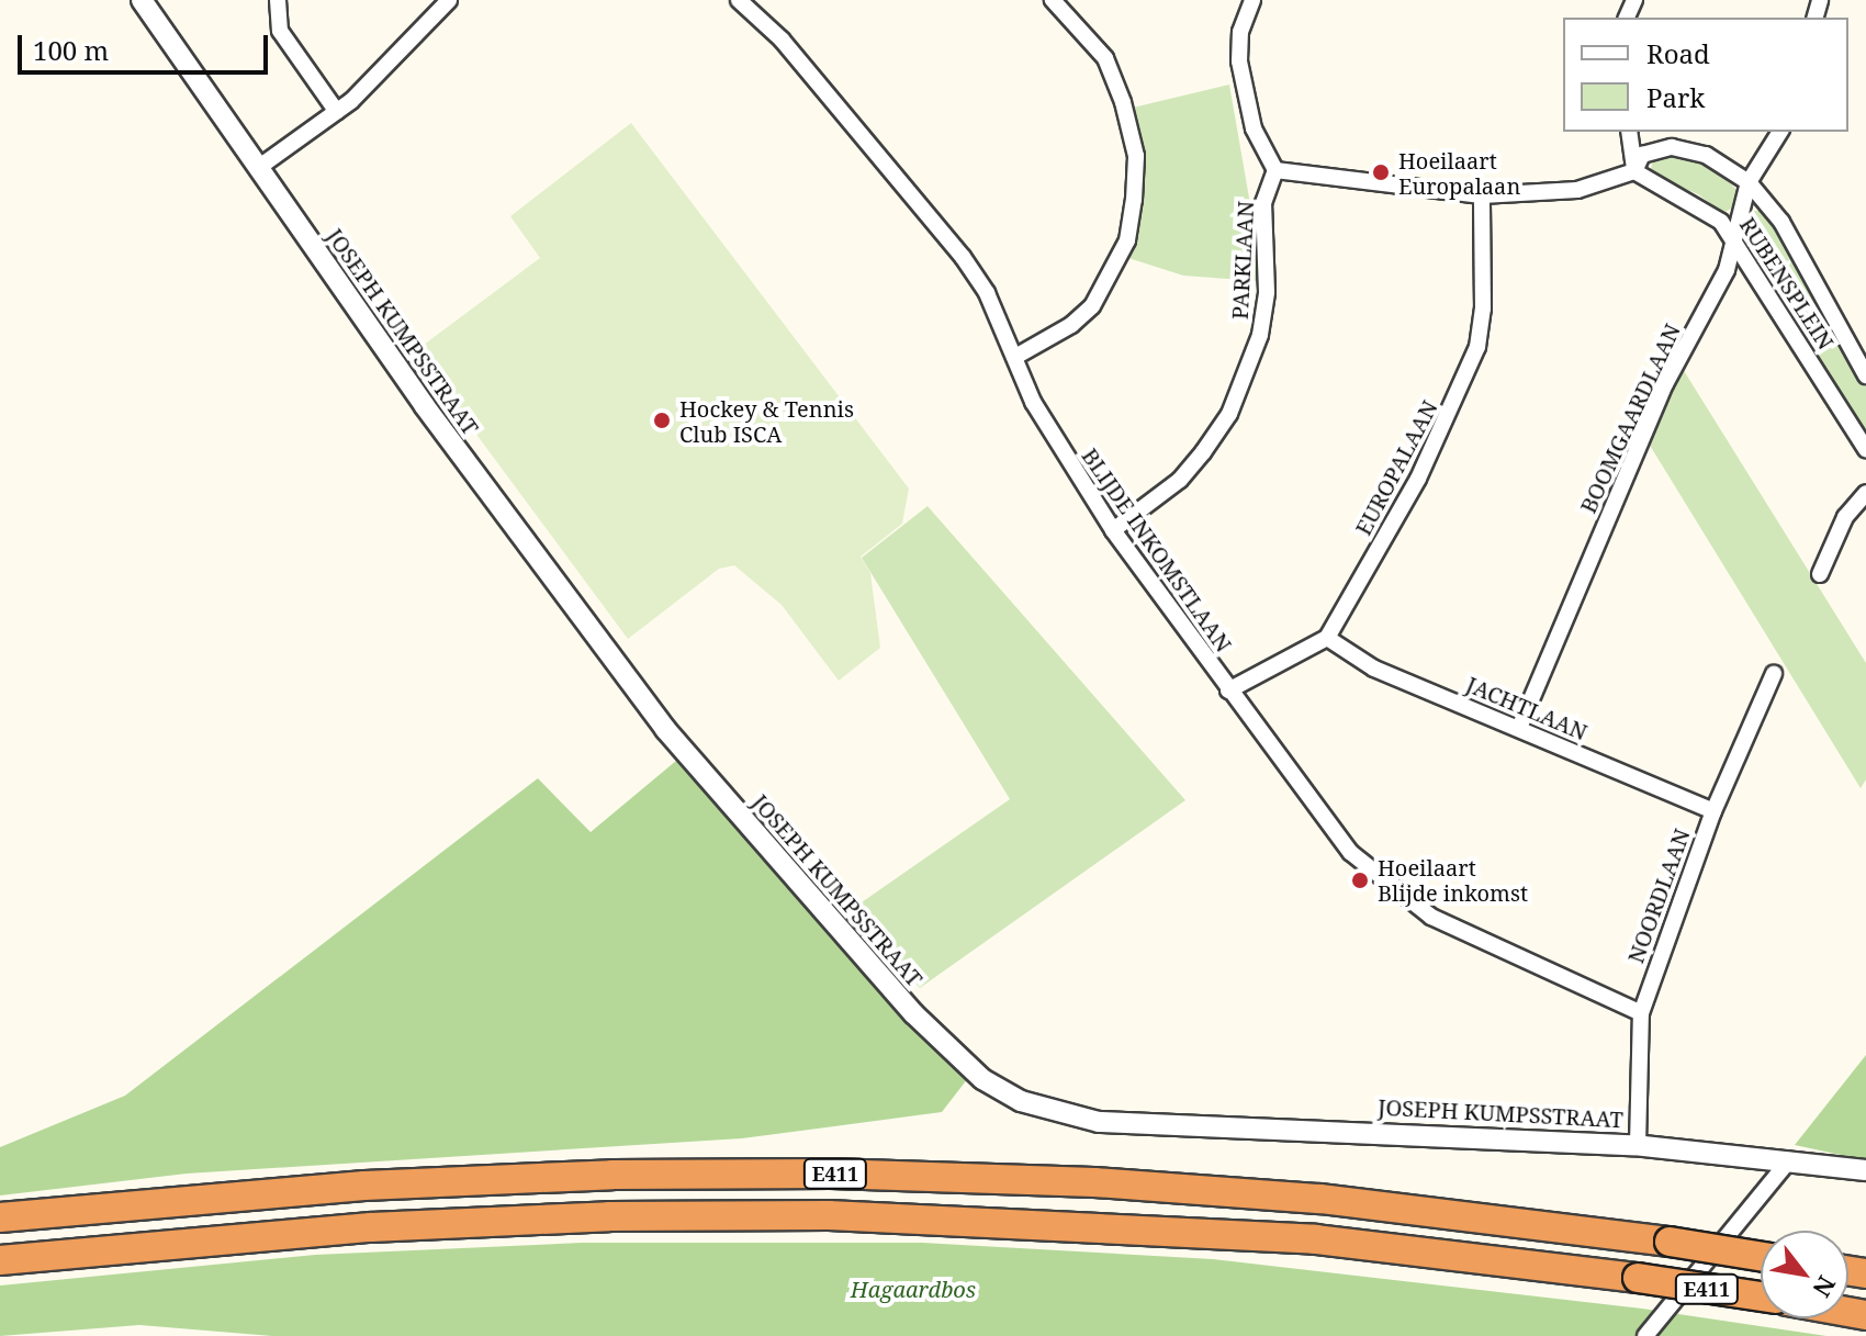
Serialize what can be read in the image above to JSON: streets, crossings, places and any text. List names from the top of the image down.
{
  "streets": {
    "highway": ["E411"],
    "street": [
      "PARKLAAN",
      "RUBENSPLEIN",
      "JOSEPH KUMPSSTRAAT",
      "BOOMGAARDLAAN",
      "EUROPALAAN",
      "BLIJDE INKOMSTLAAN",
      "JACHTLAAN",
      "NOORDLAAN"
    ]
  },
  "crossings": [
    ["PARKLAAN", "BLIJDE INKOMSTLAAN"],
    ["RUBENSPLEIN", "BOOMGAARDLAAN"],
    ["JOSEPH KUMPSSTRAAT", "NOORDLAAN"],
    ["BOOMGAARDLAAN", "JACHTLAAN"],
    ["EUROPALAAN", "JACHTLAAN"],
    ["BLIJDE INKOMSTLAAN", "NOORDLAAN"],
    ["JACHTLAAN", "NOORDLAAN"]
  ],
  "parks": ["Hagaardbos"],
  "places": ["Hoeilaart Europalaan", "Hockey & Tennis Club ISCA", "Hoeilaart Blijde inkomst"],
  "legend": ["Road", "Park"],
  "scale_bar": "100 m",
  "north": "bottom right"
}
